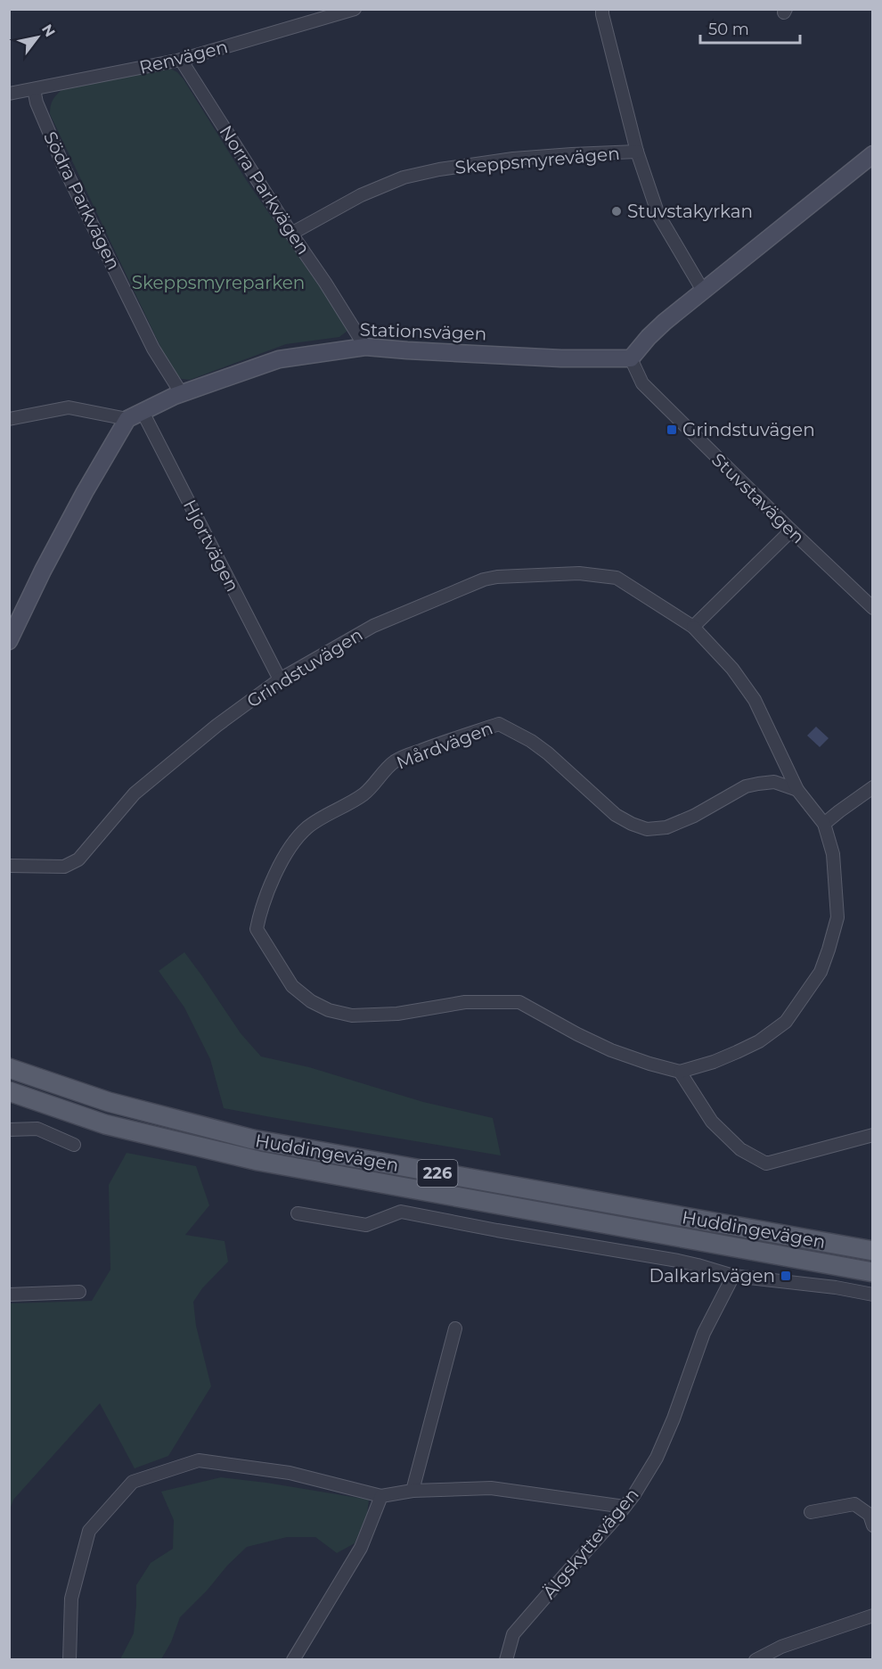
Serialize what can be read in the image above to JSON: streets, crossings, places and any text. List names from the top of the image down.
{
  "streets": {
    "main road": ["Huddingevägen", "226"],
    "street": [
      "Renvägen",
      "Skeppsmyrevägen",
      "Norra Parkvägen",
      "Södra Parkvägen",
      "Stationsvägen",
      "Stuvstavägen",
      "Hjortvägen",
      "Grindstuvägen",
      "Mårdvägen",
      "Älgskyttevägen"
    ]
  },
  "crossings": [
    ["Renvägen", "Norra Parkvägen"],
    ["Renvägen", "Södra Parkvägen"],
    ["Skeppsmyrevägen", "Norra Parkvägen"],
    ["Norra Parkvägen", "Stationsvägen"],
    ["Södra Parkvägen", "Stationsvägen"],
    ["Stationsvägen", "Stuvstavägen"],
    ["Stationsvägen", "Hjortvägen"],
    ["Hjortvägen", "Grindstuvägen"],
    ["Grindstuvägen", "Mårdvägen"]
  ],
  "parks": ["Skeppsmyreparken"],
  "places": {
    "other": ["Stuvstakyrkan"],
    "transit": ["Grindstuvägen", "Dalkarlsvägen"]
  },
  "scale_bar": "50 m",
  "north": "top right"
}
